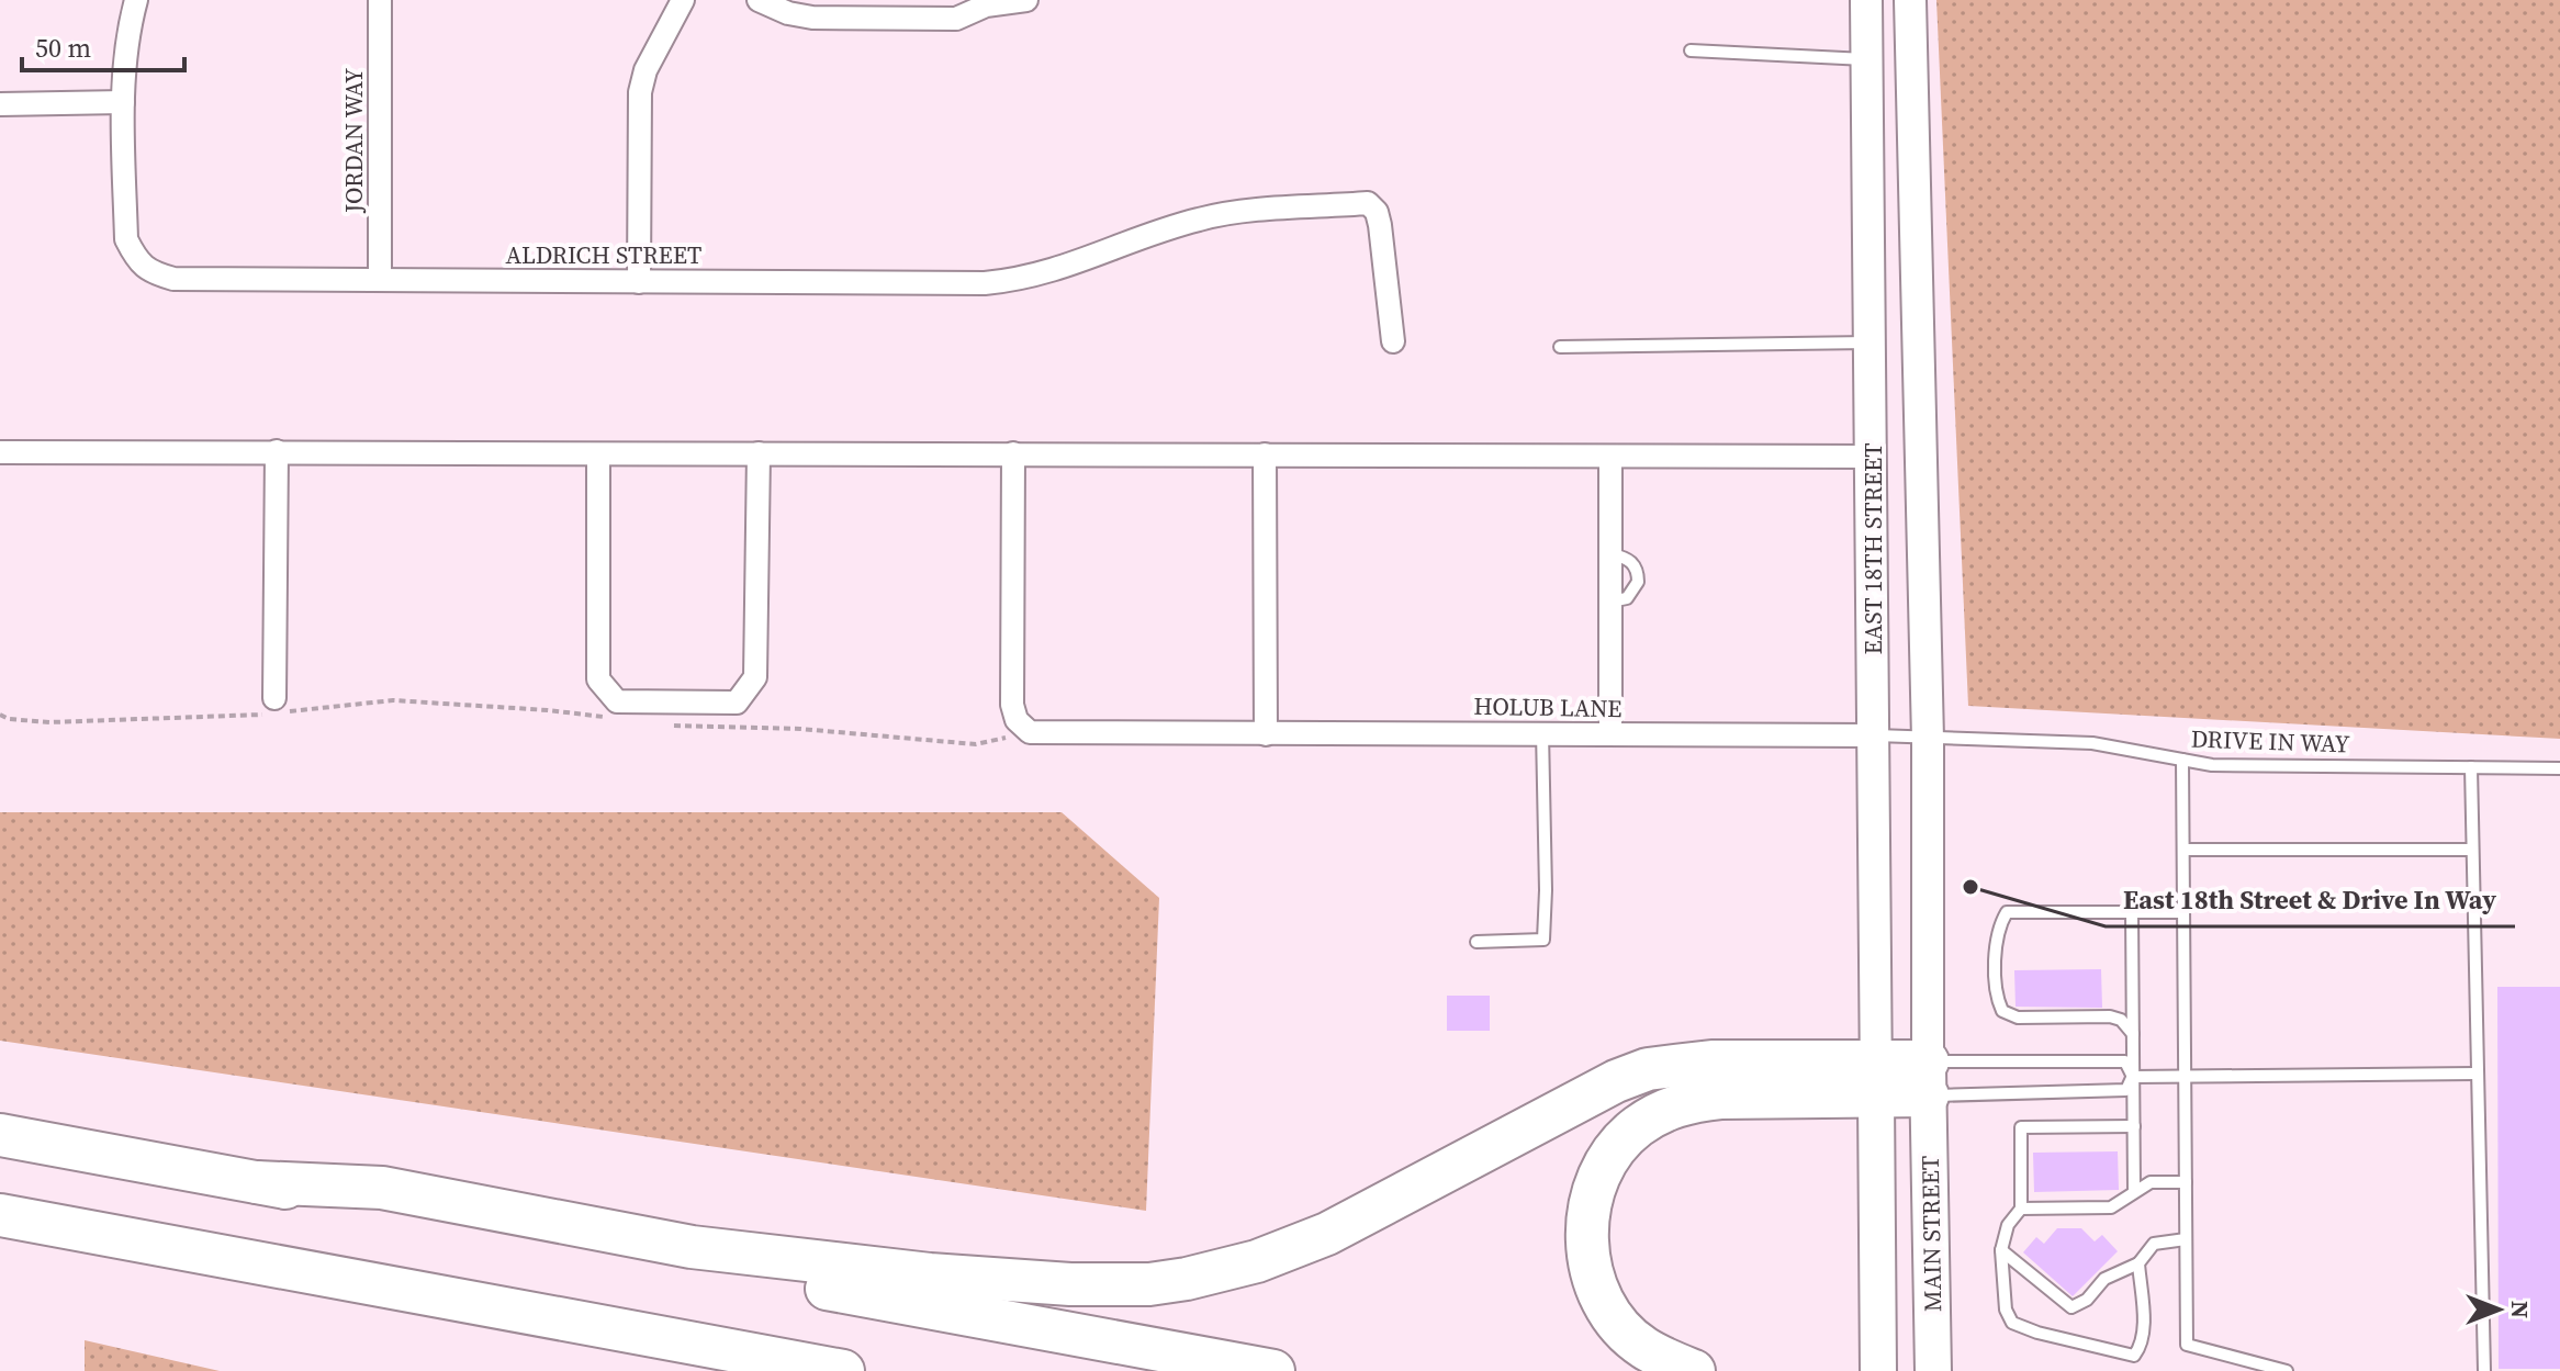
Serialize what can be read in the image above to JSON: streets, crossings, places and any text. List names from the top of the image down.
{
  "streets": {
    "main road": ["EAST 18TH STREET", "MAIN STREET"],
    "street": ["JORDAN WAY", "ALDRICH STREET", "HOLUB LANE"],
    "lane": ["DRIVE IN WAY"]
  },
  "crossings": [
    ["JORDAN WAY", "ALDRICH STREET"],
    ["EAST 18TH STREET", "HOLUB LANE"],
    ["EAST 18TH STREET", "DRIVE IN WAY"],
    ["EAST 18TH STREET", "MAIN STREET"],
    ["HOLUB LANE", "DRIVE IN WAY"]
  ],
  "places": ["East 18th Street & Drive In Way"],
  "scale_bar": "50 m",
  "north": "right"
}
